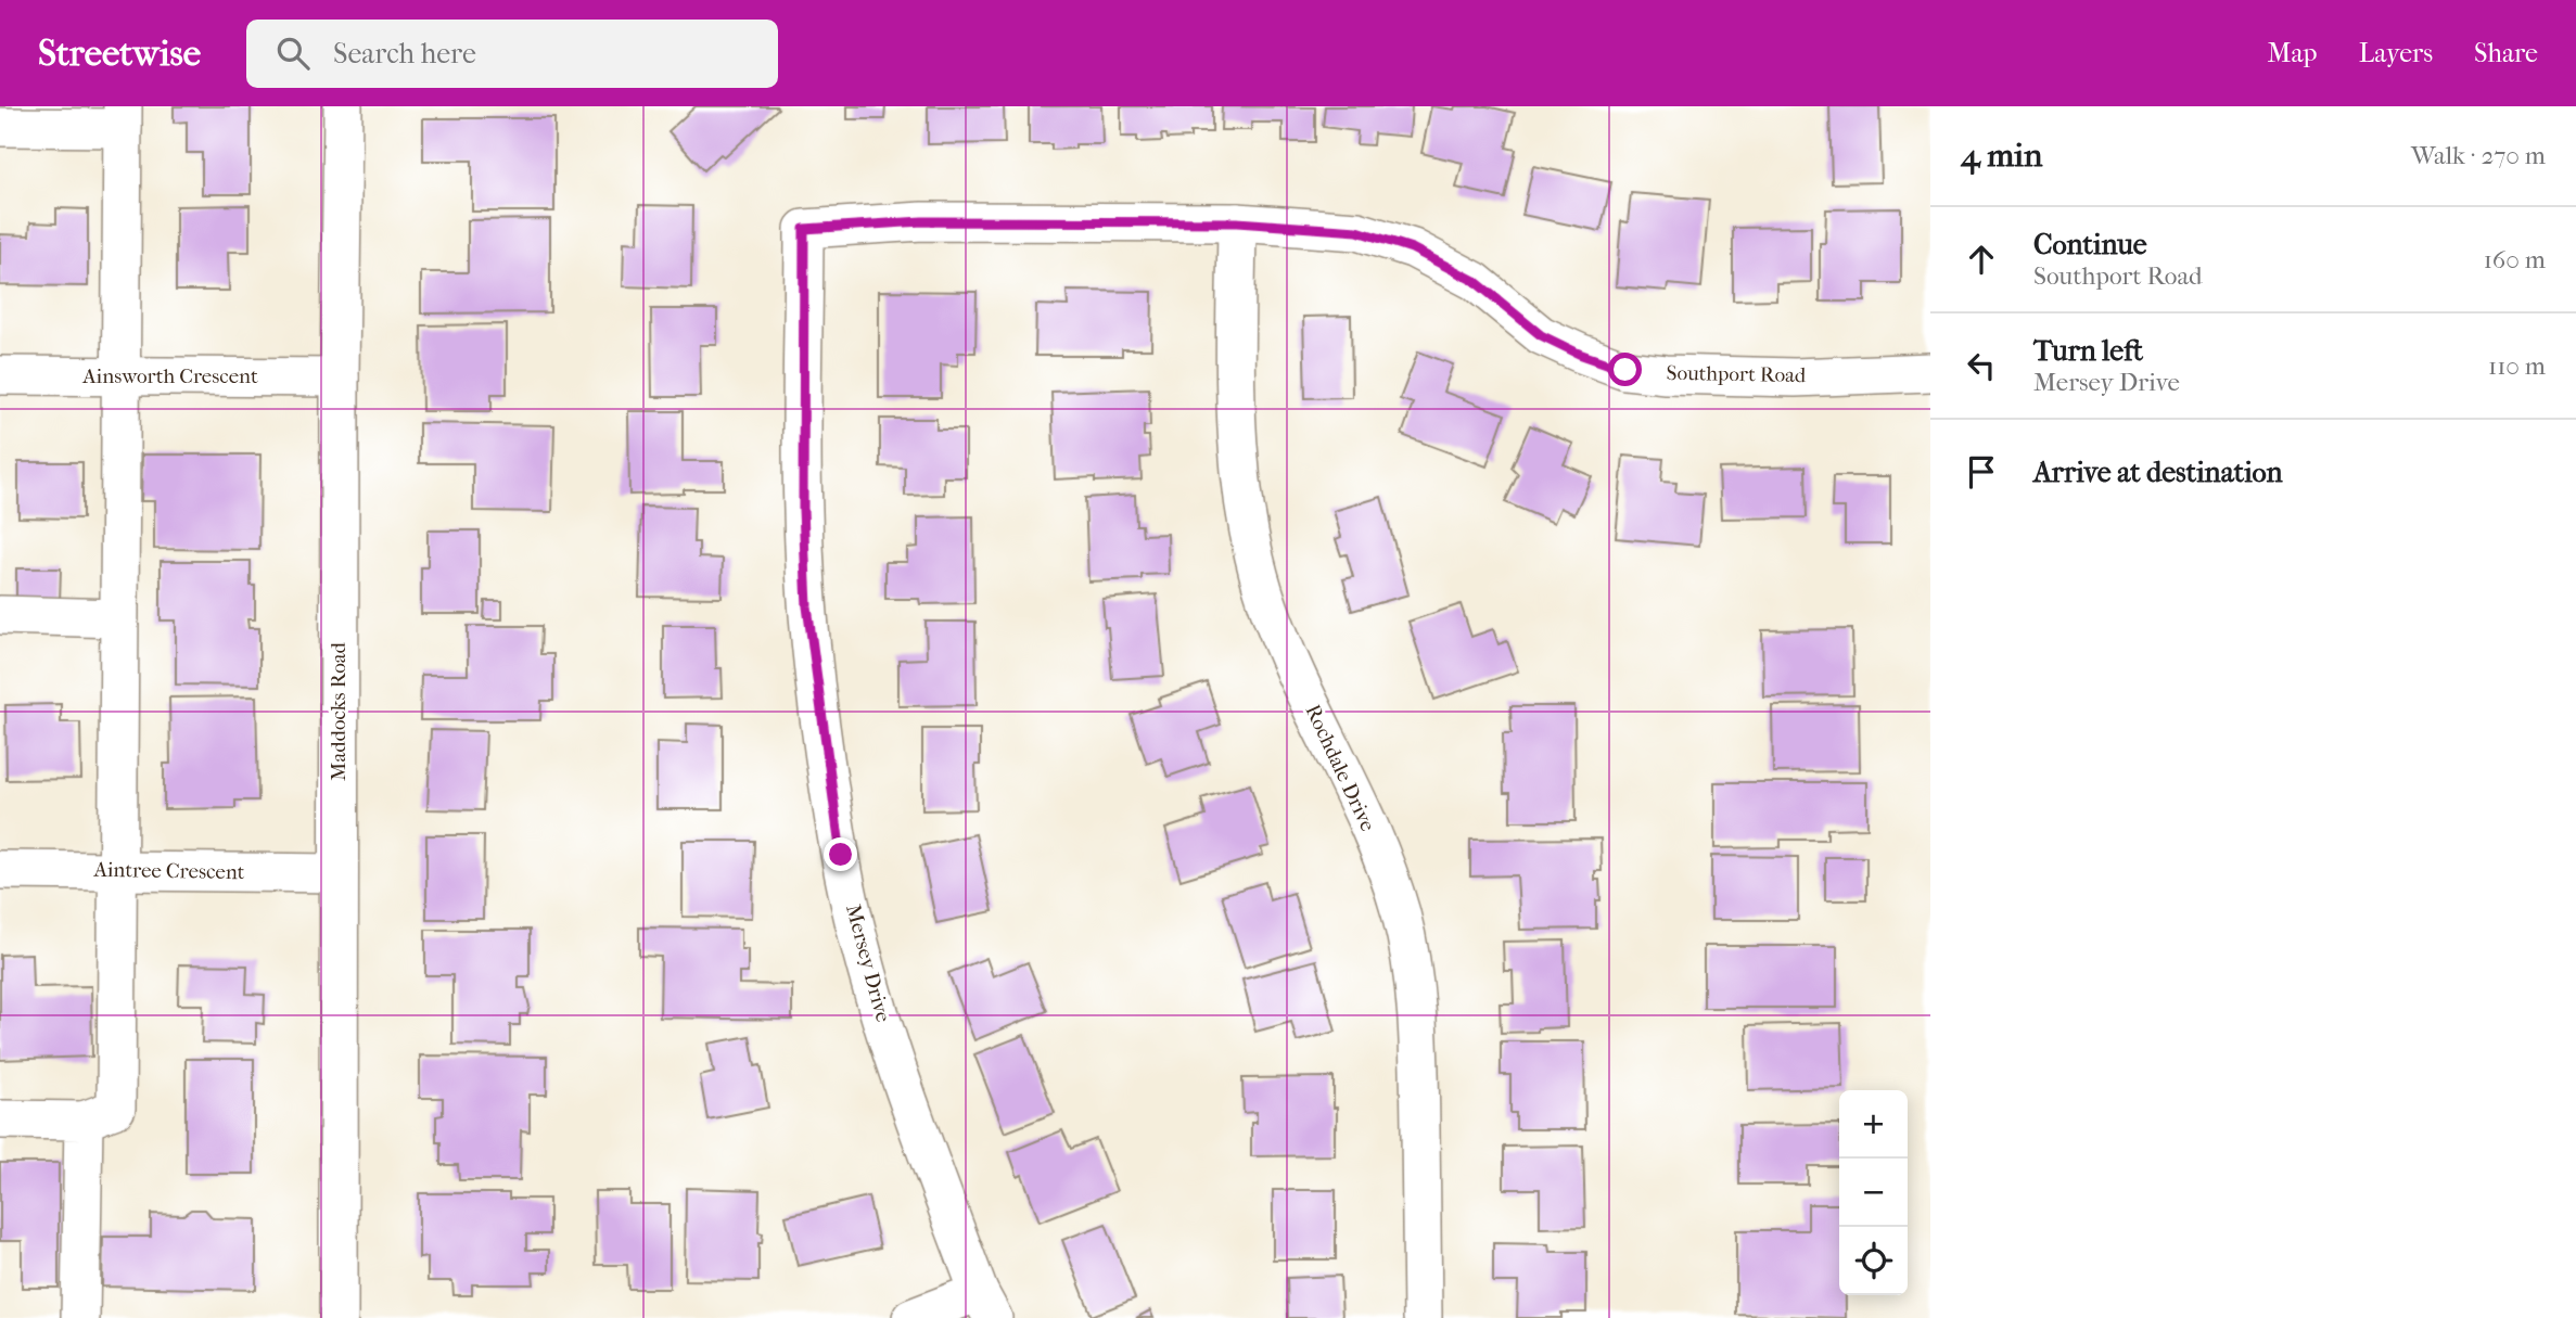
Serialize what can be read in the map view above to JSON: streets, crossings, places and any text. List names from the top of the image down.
{
  "streets": {
    "street": [
      "Southport Road",
      "Ainsworth Crescent",
      "Maddocks Road",
      "Rochdale Drive",
      "Aintree Crescent",
      "Mersey Drive"
    ]
  },
  "crossings": [
    ["Southport Road", "Rochdale Drive"],
    ["Southport Road", "Mersey Drive"],
    ["Ainsworth Crescent", "Maddocks Road"],
    ["Maddocks Road", "Aintree Crescent"]
  ],
  "page": {
    "header": "Streetwise",
    "search": "Search here",
    "nav": ["Map", "Layers", "Share"],
    "heading": ["4 min", "Walk · 270 m"],
    "list": [
      ["Continue", "Southport Road", "160 m"],
      ["Turn left", "Mersey Drive", "110 m"],
      "Arrive at destination"
    ],
    "map_buttons": ["+", "−"]
  }
}
